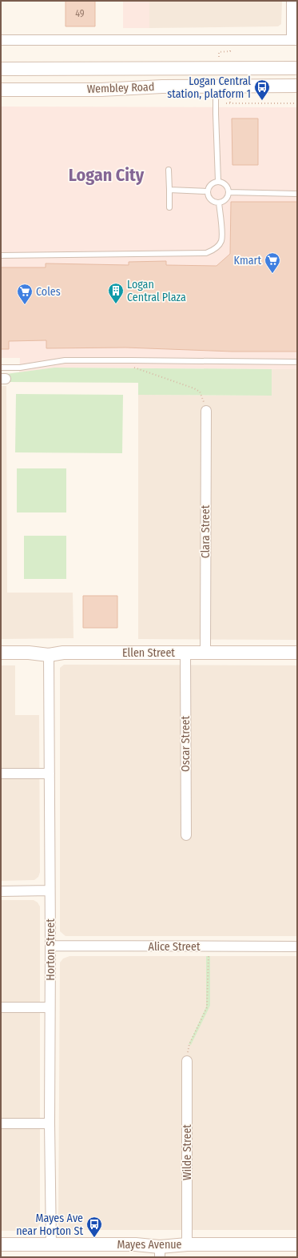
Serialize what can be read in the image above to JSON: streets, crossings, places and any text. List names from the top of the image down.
{
  "streets": {
    "street": [
      "Wembley Road",
      "Clara Street",
      "Ellen Street",
      "Oscar Street",
      "Alice Street",
      "Horton Street",
      "Wilde Street",
      "Mayes Avenue"
    ]
  },
  "crossings": [
    ["Clara Street", "Ellen Street"],
    ["Ellen Street", "Oscar Street"],
    ["Ellen Street", "Horton Street"],
    ["Alice Street", "Horton Street"],
    ["Horton Street", "Mayes Avenue"],
    ["Wilde Street", "Mayes Avenue"]
  ],
  "districts": ["Logan City"],
  "places": {
    "bus stop": ["Logan Central station, platform 1", "Mayes Ave near Horton St"],
    "supermarket": ["Kmart", "Coles"],
    "building": ["Logan Central Plaza"]
  },
  "house_numbers": ["49"]
}
